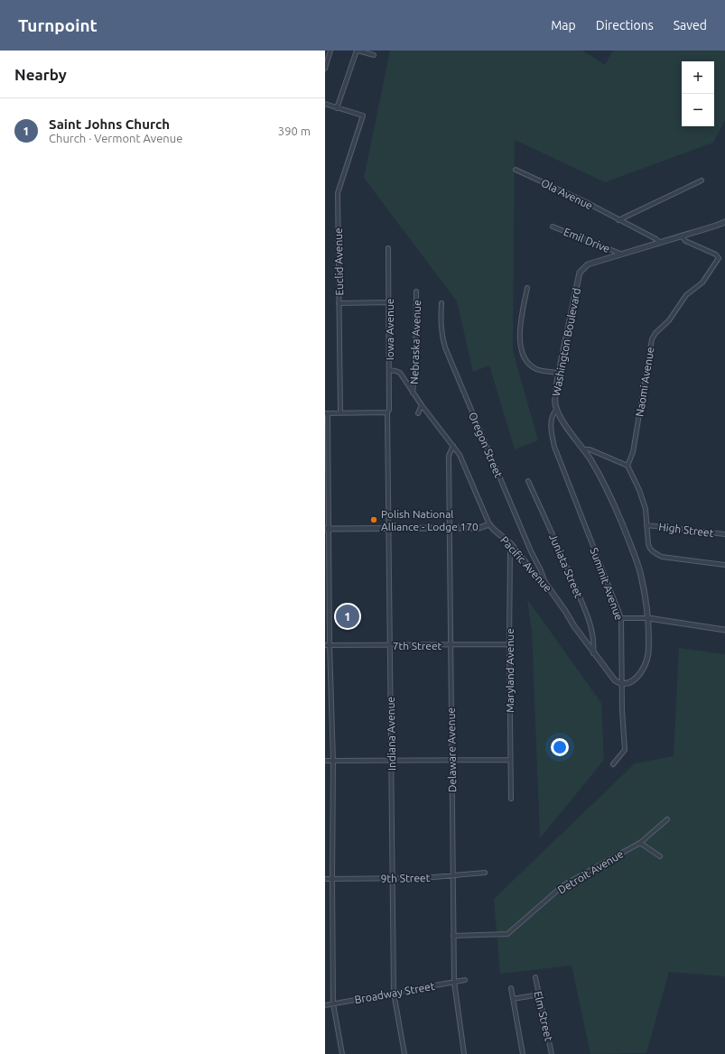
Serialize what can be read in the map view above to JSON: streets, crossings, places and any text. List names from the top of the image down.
{
  "streets": {
    "street": [
      "Ola Avenue",
      "Emil Drive",
      "Euclid Avenue",
      "Iowa Avenue",
      "Nebraska Avenue",
      "Washington Boulevard",
      "Naomi Avenue",
      "Oregon Street",
      "High Street",
      "Pacific Avenue",
      "Juniata Street",
      "Summit Avenue",
      "7th Street",
      "Maryland Avenue",
      "Indiana Avenue",
      "Delaware Avenue",
      "Detroit Avenue",
      "9th Street",
      "Broadway Street",
      "Elm Street"
    ]
  },
  "crossings": [
    ["Ola Avenue", "Washington Boulevard"],
    ["Emil Drive", "Washington Boulevard"],
    ["Iowa Avenue", "Pacific Avenue"],
    ["Iowa Avenue", "Indiana Avenue"],
    ["Nebraska Avenue", "Pacific Avenue"],
    ["Washington Boulevard", "Naomi Avenue"],
    ["Washington Boulevard", "Summit Avenue"],
    ["Oregon Street", "Pacific Avenue"],
    ["Pacific Avenue", "Juniata Street"],
    ["Pacific Avenue", "Summit Avenue"],
    ["Pacific Avenue", "Maryland Avenue"],
    ["Pacific Avenue", "Delaware Avenue"],
    ["7th Street", "Maryland Avenue"],
    ["7th Street", "Indiana Avenue"],
    ["7th Street", "Delaware Avenue"],
    ["Indiana Avenue", "9th Street"],
    ["Indiana Avenue", "Broadway Street"],
    ["Delaware Avenue", "Detroit Avenue"],
    ["Delaware Avenue", "9th Street"],
    ["Delaware Avenue", "Broadway Street"]
  ],
  "places": ["Polish National Alliance - Lodge 170"],
  "page": {
    "header": "Turnpoint",
    "nav": ["Map", "Directions", "Saved"],
    "heading": "Nearby",
    "map_buttons": ["+", "−"],
    "list": [
      {
        "mark": "1",
        "name": "Saint Johns Church",
        "note": "Church · Vermont Avenue",
        "value": "390 m"
      }
    ],
    "pins": "1"
  }
}
